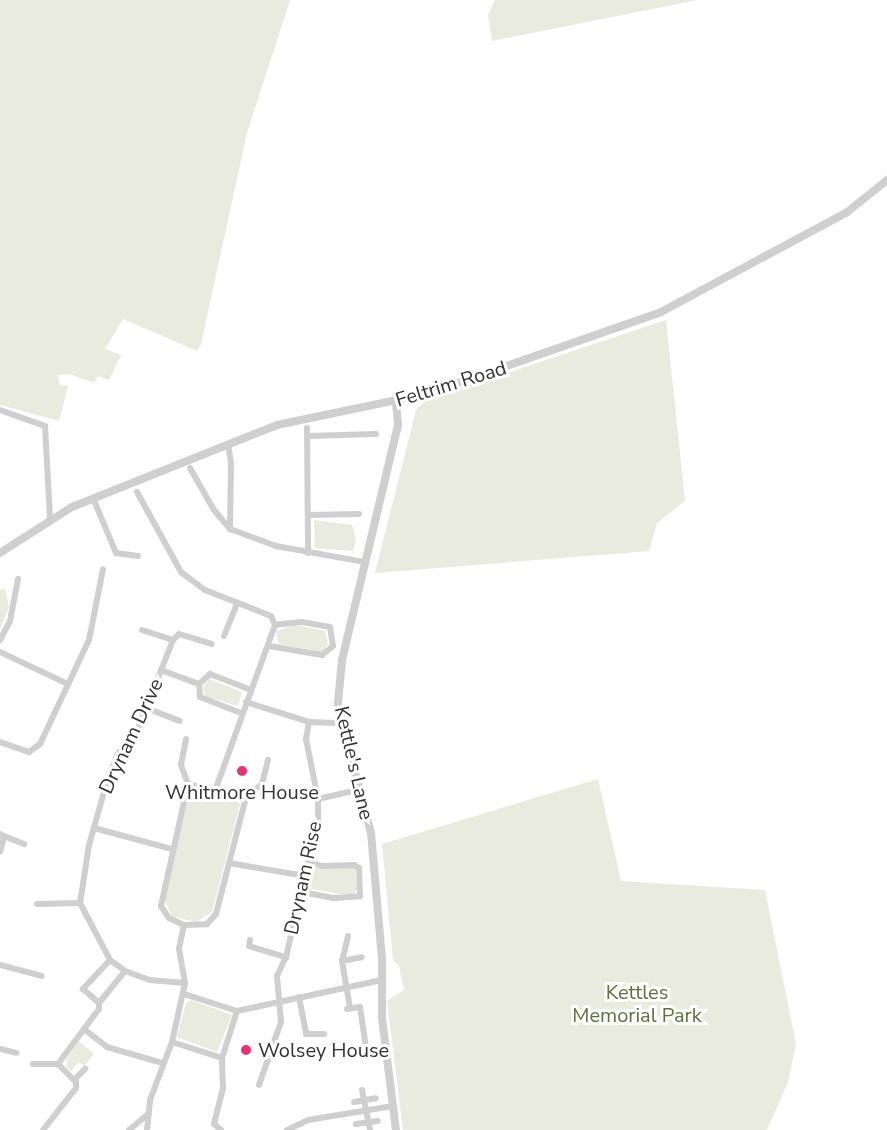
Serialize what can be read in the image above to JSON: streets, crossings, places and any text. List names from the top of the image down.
{
  "streets": {
    "street": [
      "Feltrim Road",
      "Drynam Drive",
      "Kettle's Lane",
      "Drynam Rise"
    ]
  },
  "crossings": [
    ["Feltrim Road", "Kettle's Lane"]
  ],
  "parks": ["Kettles Memorial Park"],
  "places": ["Whitmore House", "Wolsey House"]
}
